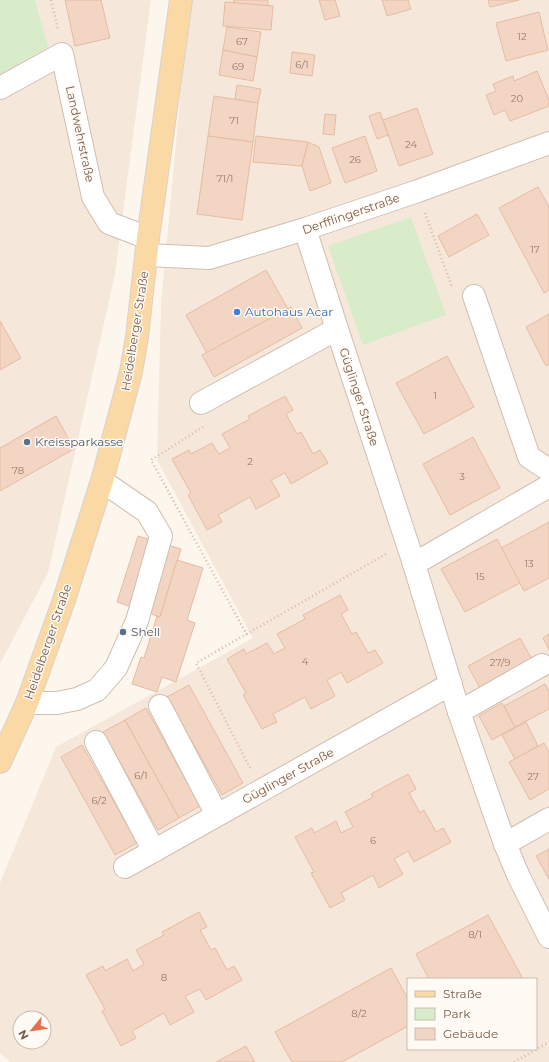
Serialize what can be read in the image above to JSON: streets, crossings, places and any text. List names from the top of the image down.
{
  "streets": {
    "main road": ["Heidelberger Straße"],
    "street": ["Landwehrstraße", "Derfflingerstraße", "Güglinger Straße"]
  },
  "crossings": [
    ["Landwehrstraße", "Derfflingerstraße"],
    ["Landwehrstraße", "Heidelberger Straße"],
    ["Derfflingerstraße", "Heidelberger Straße"],
    ["Derfflingerstraße", "Güglinger Straße"]
  ],
  "places": ["Autohaus Acar", "Kreissparkasse", "Shell"],
  "house_numbers": [
    "12",
    "67",
    "6/1",
    "69",
    "20",
    "71",
    "24",
    "26",
    "71/1",
    "17",
    "1",
    "2",
    "78",
    "3",
    "13",
    "15",
    "4",
    "27/9",
    "6/1",
    "27",
    "6/2",
    "6",
    "8/1",
    "8",
    "8/2"
  ],
  "legend": ["Straße", "Park", "Gebäude"],
  "north": "bottom left"
}
